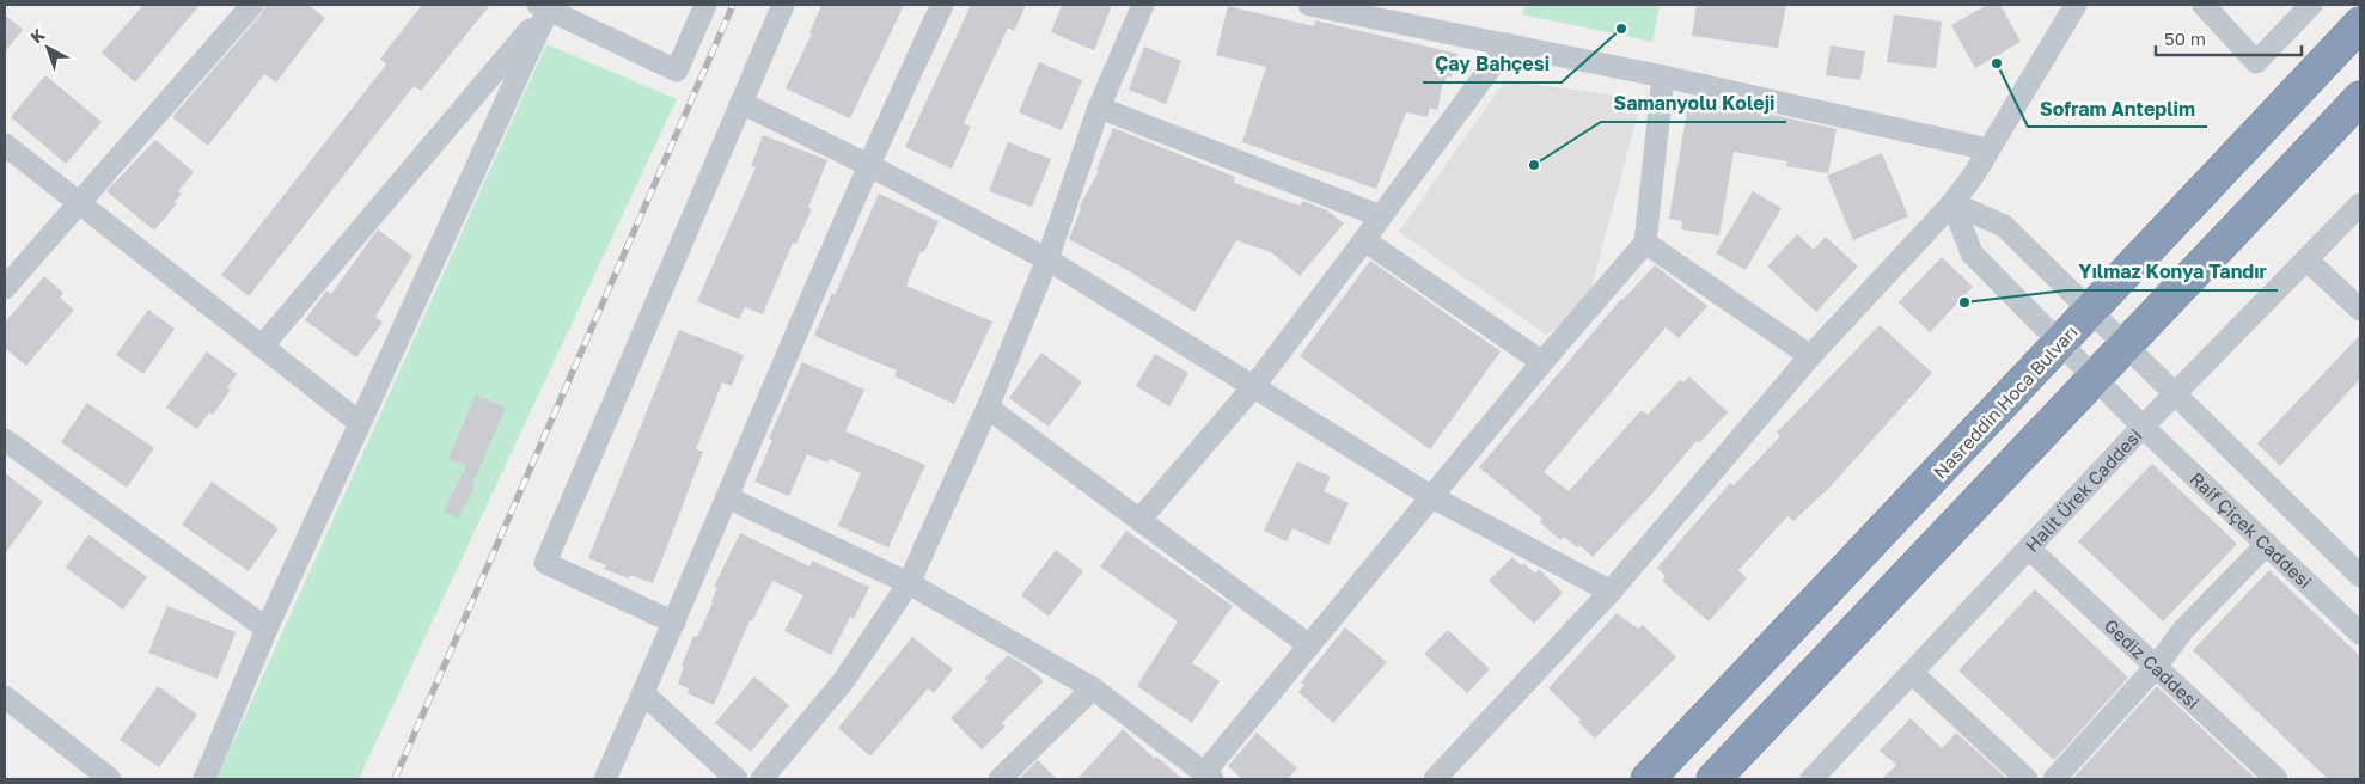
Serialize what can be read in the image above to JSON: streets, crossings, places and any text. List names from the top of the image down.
{
  "streets": {
    "highway": ["Nasreddin Hoca Bulvarı"],
    "street": ["Halit Ürek Caddesi", "Raif Çiçek Caddesi", "Gediz Caddesi"]
  },
  "crossings": [
    ["Nasreddin Hoca Bulvarı", "Raif Çiçek Caddesi"],
    ["Halit Ürek Caddesi", "Raif Çiçek Caddesi"],
    ["Halit Ürek Caddesi", "Gediz Caddesi"]
  ],
  "places": [
    "Çay Bahçesi",
    "Sofram Anteplim",
    "Samanyolu Koleji",
    "Yılmaz Konya Tandır"
  ],
  "scale_bar": "50 m",
  "north": "top left"
}
